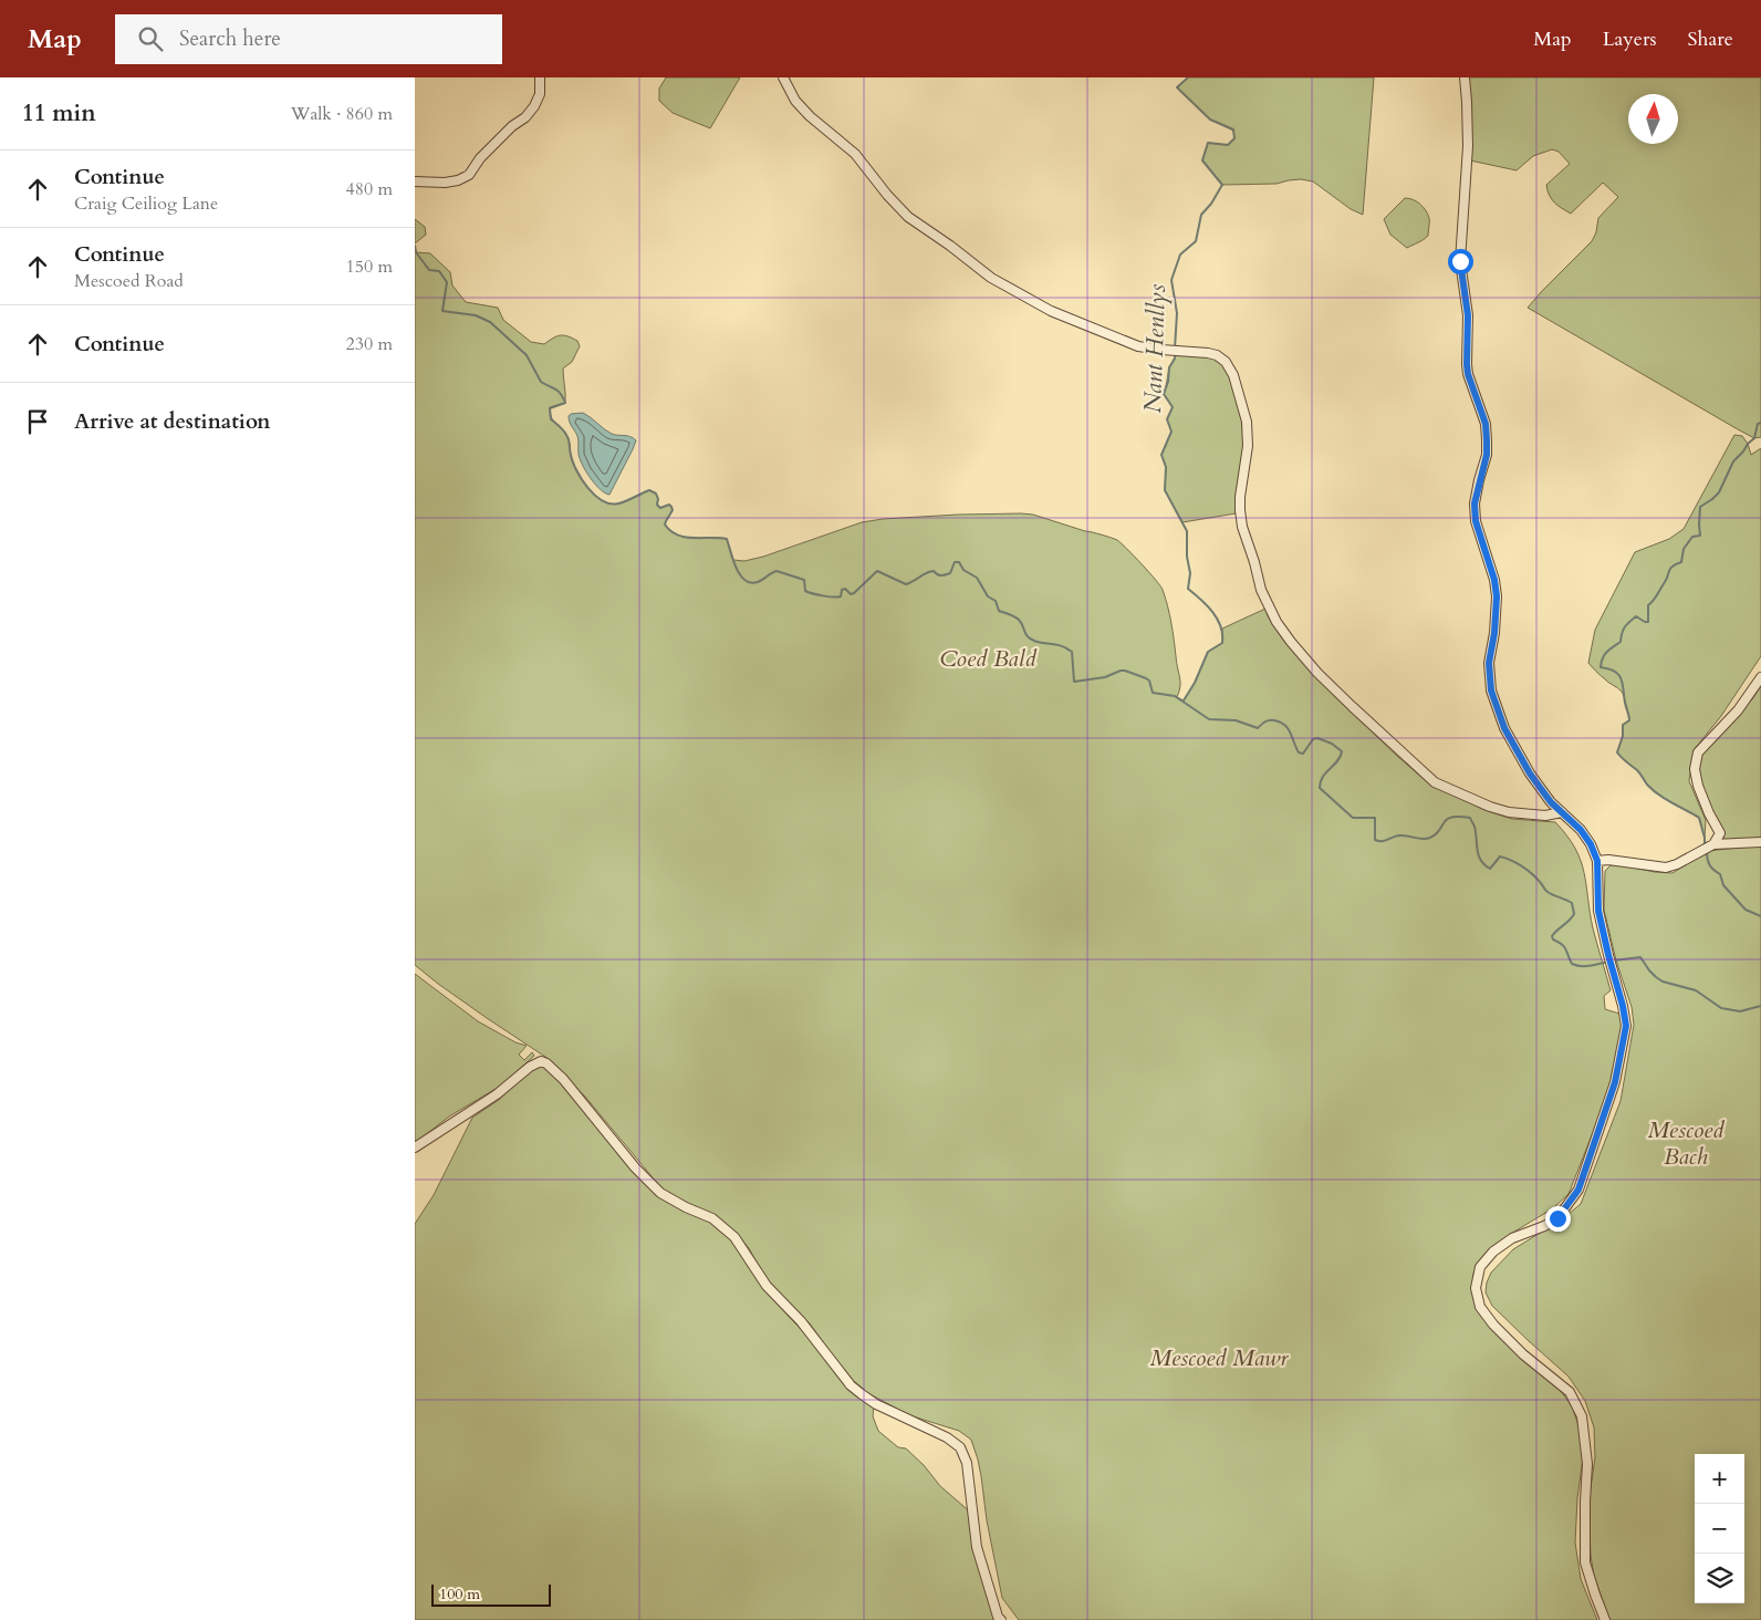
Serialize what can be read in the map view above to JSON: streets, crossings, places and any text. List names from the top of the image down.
{
  "water": ["Nant Henllys"],
  "parks": ["Coed Bald", "Mescoed Bach", "Mescoed Mawr"],
  "scale_bar": "100 m",
  "north": "top",
  "page": {
    "header": "Map",
    "search": "Search here",
    "nav": ["Map", "Layers", "Share"],
    "heading": ["11 min", "Walk · 860 m"],
    "list": [
      ["Continue", "Craig Ceiliog Lane", "480 m"],
      ["Continue", "Mescoed Road", "150 m"],
      ["Continue", "230 m"],
      "Arrive at destination"
    ],
    "map_buttons": ["+", "−"],
    "scale": "100 m"
  }
}
